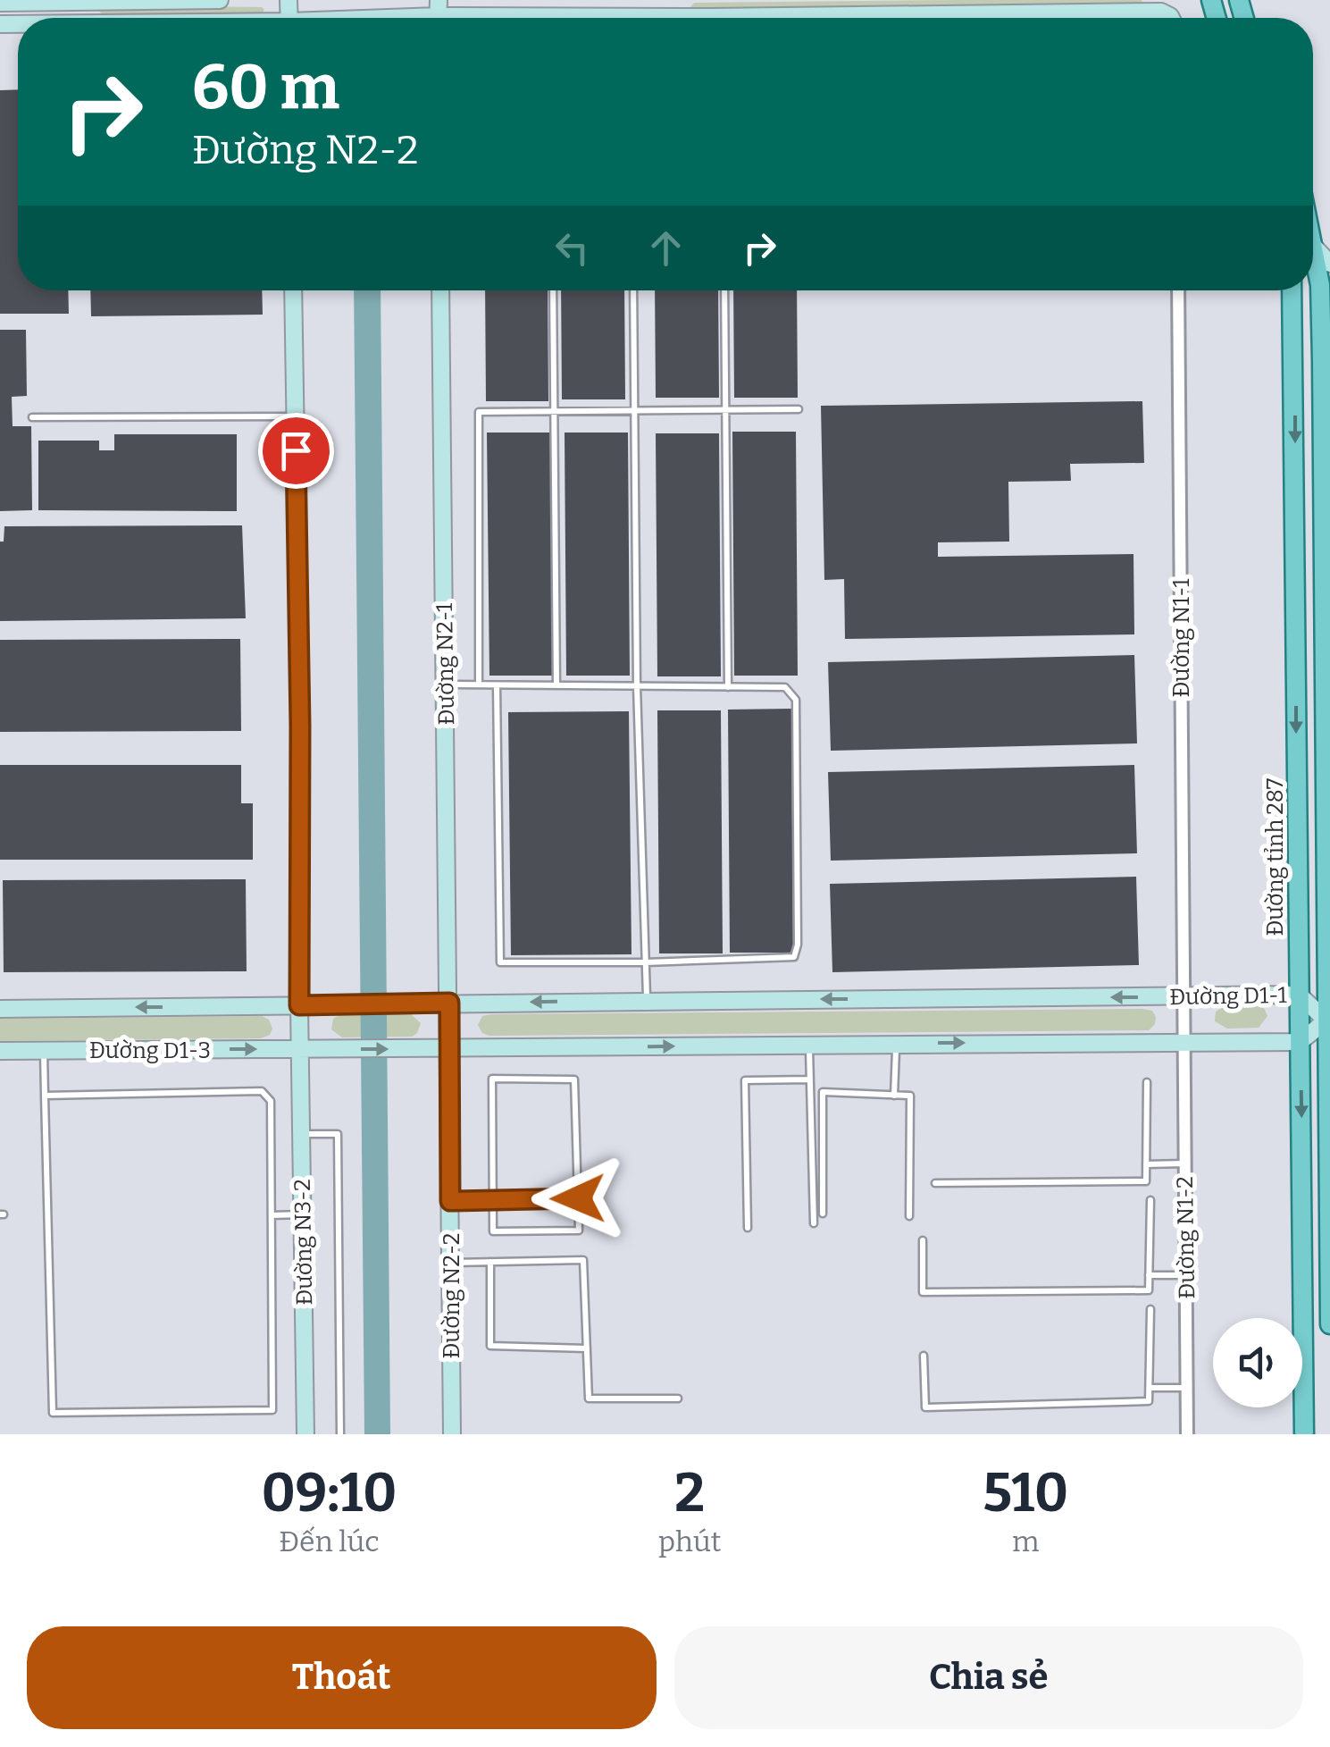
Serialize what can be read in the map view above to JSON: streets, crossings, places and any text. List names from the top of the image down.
{
  "streets": {
    "main road": ["Đường tỉnh 287"],
    "street": [
      "Đường N1-1",
      "Đường N2-1",
      "Đường D1-1",
      "Đường D1-3",
      "Đường N1-2",
      "Đường N3-2",
      "Đường N2-2"
    ]
  },
  "crossings": [
    ["Đường N1-1", "Đường D1-1"],
    ["Đường N1-1", "Đường N1-2"],
    ["Đường N2-1", "Đường D1-1"],
    ["Đường N2-1", "Đường D1-3"],
    ["Đường N2-1", "Đường N2-2"],
    ["Đường tỉnh 287", "Đường D1-1"],
    ["Đường D1-1", "Đường D1-3"],
    ["Đường D1-1", "Đường N1-2"],
    ["Đường D1-1", "Đường N2-2"],
    ["Đường D1-3", "Đường N3-2"],
    ["Đường D1-3", "Đường N2-2"]
  ],
  "page": {
    "turn": ["60 m", "Đường N2-2"],
    "eta": [
      "09:10",
      "Đến lúc",
      "2",
      "phút",
      "510",
      "m"
    ],
    "buttons": ["Thoát", "Chia sẻ"]
  }
}
